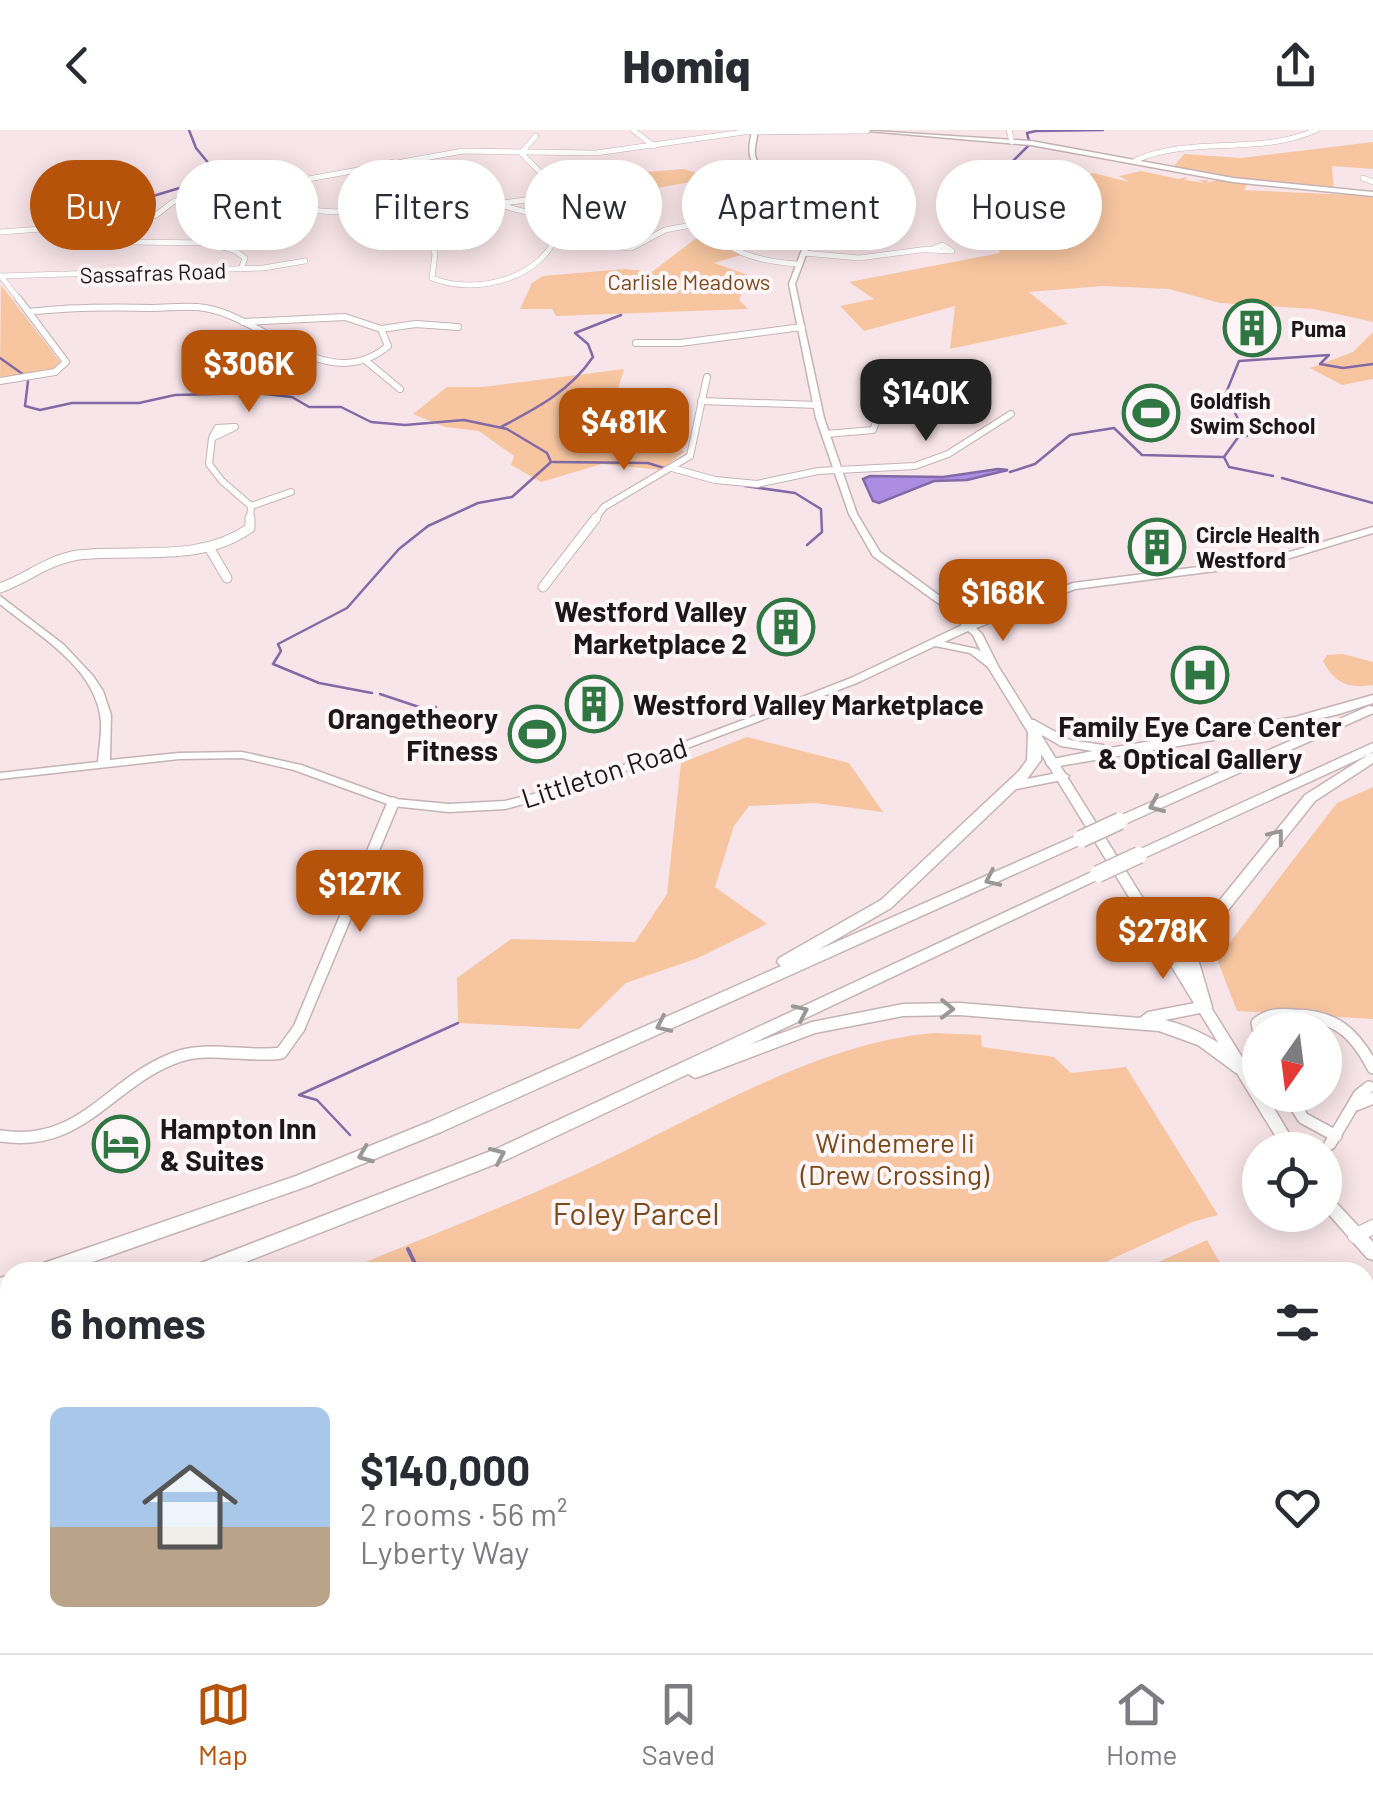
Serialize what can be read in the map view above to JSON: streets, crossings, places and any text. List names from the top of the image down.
{
  "streets": {
    "main road": ["Littleton Road"],
    "street": ["Sassafras Road"]
  },
  "parks": ["Carlisle Meadows", "Windemere Ii (Drew Crossing)", "Foley Parcel"],
  "places": {
    "building": [
      "Puma",
      "Circle Health Westford",
      "Westford Valley Marketplace 2",
      "Westford Valley Marketplace"
    ],
    "sports": ["Goldfish Swim School", "Orangetheory Fitness"],
    "hospital": ["Family Eye Care Center & Optical Gallery"],
    "hotel": ["Hampton Inn & Suites"]
  },
  "north": "bottom",
  "page": {
    "header": "Homiq",
    "chip": [
      "Buy",
      "Rent",
      "Filters",
      "New",
      "Apartment",
      "House"
    ],
    "price": [
      "$306K",
      "$140K",
      "$481K",
      "$168K",
      "$127K",
      "$278K"
    ],
    "heading": "6 homes",
    "list": [
      {
        "name": "$140,000",
        "note": "2 rooms · 56 m² · Lyberty Way"
      }
    ],
    "tabs": ["Map", "Saved", "Home"]
  }
}
